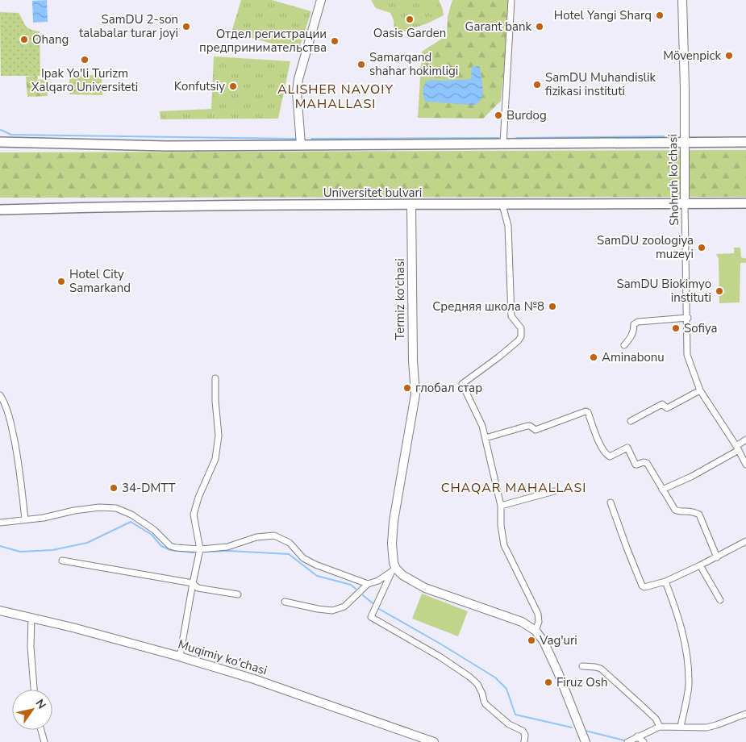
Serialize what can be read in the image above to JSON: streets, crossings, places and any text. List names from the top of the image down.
{
  "streets": {
    "main road": [
      "Shohruh ko'chasi",
      "Universitet bulvari",
      "Termiz ko'chasi",
      "Muqimiy ko'chasi"
    ]
  },
  "crossings": [
    ["Shohruh ko'chasi", "Universitet bulvari"],
    ["Universitet bulvari", "Termiz ko'chasi"]
  ],
  "districts": ["ALISHER NAVOIY MAHALLASI", "CHAQAR MAHALLASI"],
  "places": [
    "Hotel Yangi Sharq",
    "Oasis Garden",
    "SamDU 2-son talabalar turar joyi",
    "Garant bank",
    "Ohang",
    "Отдел регистрации предпринимательства",
    "Mövenpick",
    "Ipak Yo'li Turizm Xalqaro Universiteti",
    "Samarqand shahar hokimligi",
    "SamDU Muhandislik fizikasi instituti",
    "Konfutsiy",
    "Burdog",
    "SamDU zoologiya muzeyi",
    "Hotel City Samarkand",
    "SamDU Biokimyo instituti",
    "Средняя школа №8",
    "Sofiya",
    "Aminabonu",
    "глобал стар",
    "34-DMTT",
    "Vag'uri",
    "Firuz Osh"
  ],
  "north": "top right"
}
